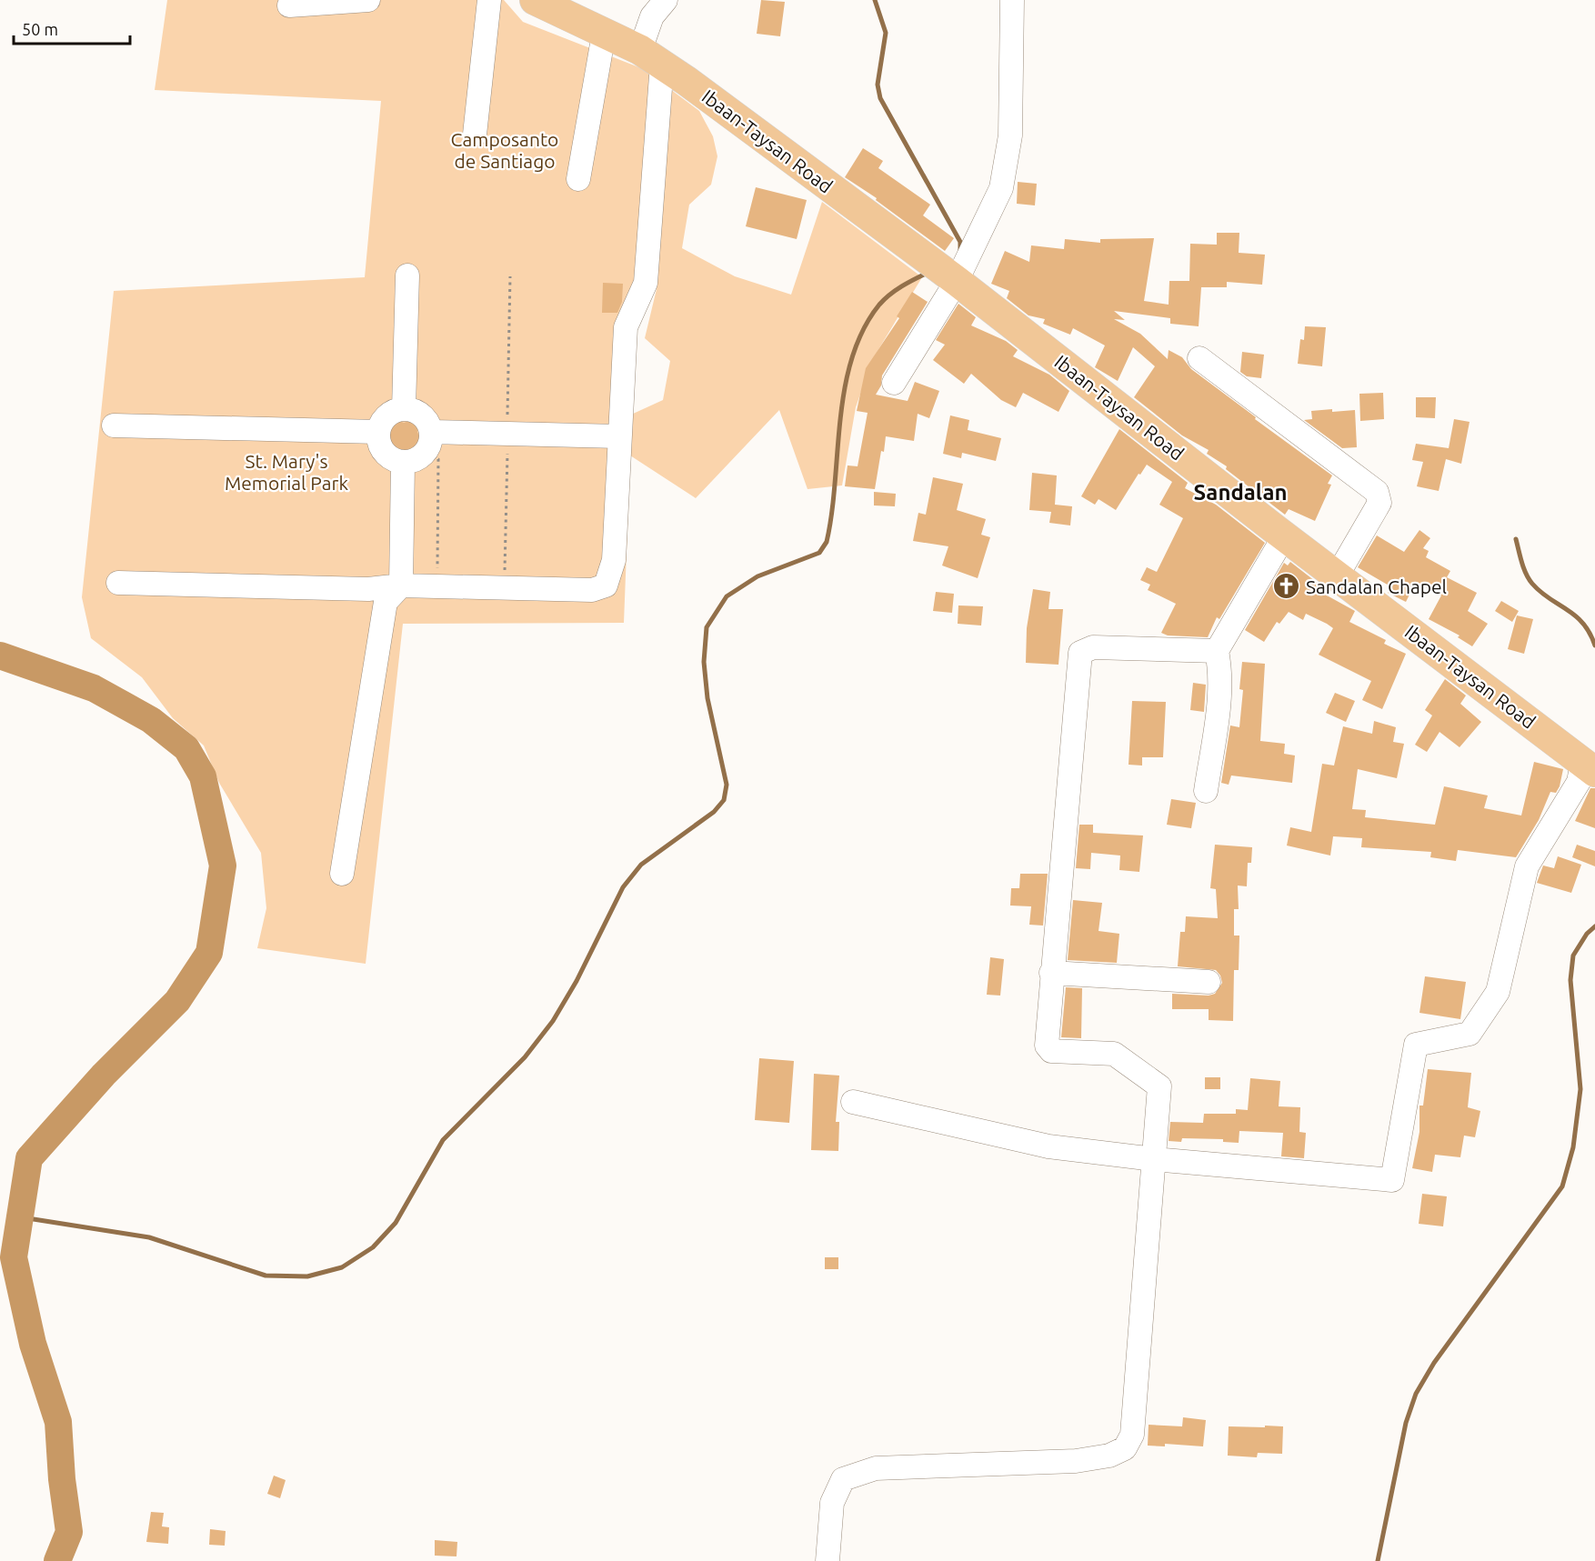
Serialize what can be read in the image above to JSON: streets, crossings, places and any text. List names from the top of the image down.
{
  "streets": {
    "main road": ["Ibaan-Taysan Road"]
  },
  "districts": ["Sandalan"],
  "parks": ["Camposanto de Santiago", "St. Mary's Memorial Park"],
  "places": {
    "church": ["Sandalan Chapel"]
  },
  "scale_bar": "50 m"
}
